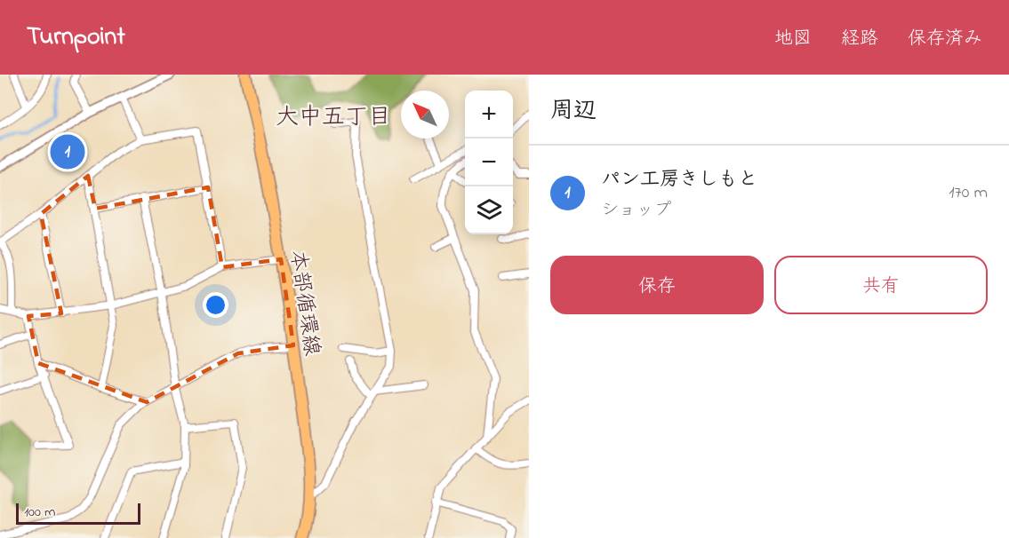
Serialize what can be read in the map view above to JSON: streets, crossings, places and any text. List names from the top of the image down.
{
  "streets": {
    "main road": ["本部循環線"]
  },
  "districts": ["大中五丁目"],
  "scale_bar": "100 m",
  "north": "top left",
  "page": {
    "header": "Turnpoint",
    "nav": ["地図", "経路", "保存済み"],
    "heading": "周辺",
    "map_buttons": ["+", "−"],
    "pins": "1",
    "list": [
      {
        "mark": "1",
        "name": "パン工房きしもと",
        "note": "ショップ",
        "value": "170 m"
      }
    ],
    "buttons": ["保存", "共有"],
    "scale": "100 m"
  }
}
